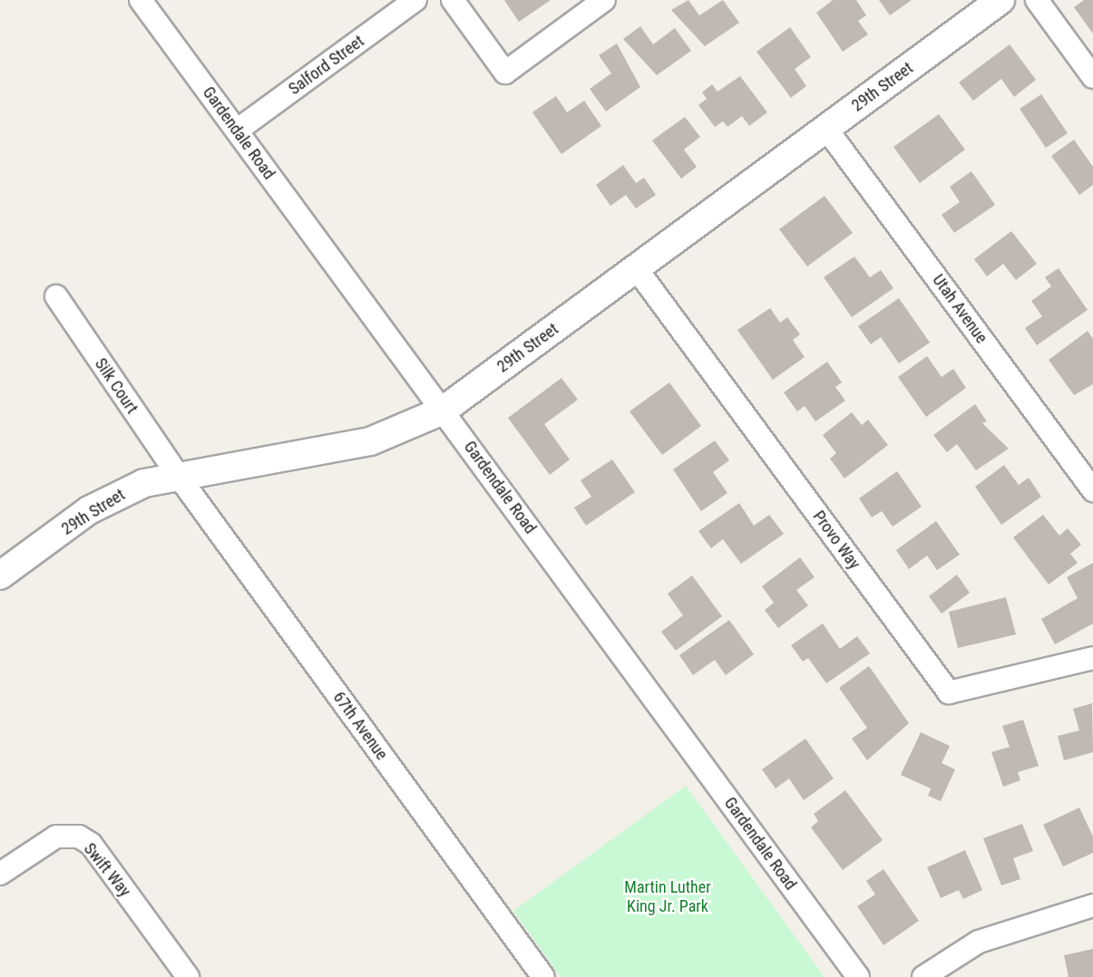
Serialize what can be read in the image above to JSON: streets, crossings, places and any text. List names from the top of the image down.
{
  "streets": {
    "street": [
      "Salford Street",
      "29th Street",
      "Gardendale Road",
      "Utah Avenue",
      "Silk Court",
      "Provo Way",
      "67th Avenue",
      "Swift Way"
    ]
  },
  "crossings": [
    ["Salford Street", "Gardendale Road"],
    ["29th Street", "Gardendale Road"],
    ["29th Street", "Utah Avenue"],
    ["29th Street", "Silk Court"],
    ["29th Street", "Provo Way"],
    ["29th Street", "67th Avenue"],
    ["Silk Court", "67th Avenue"]
  ],
  "parks": ["Martin Luther King Jr. Park"]
}
